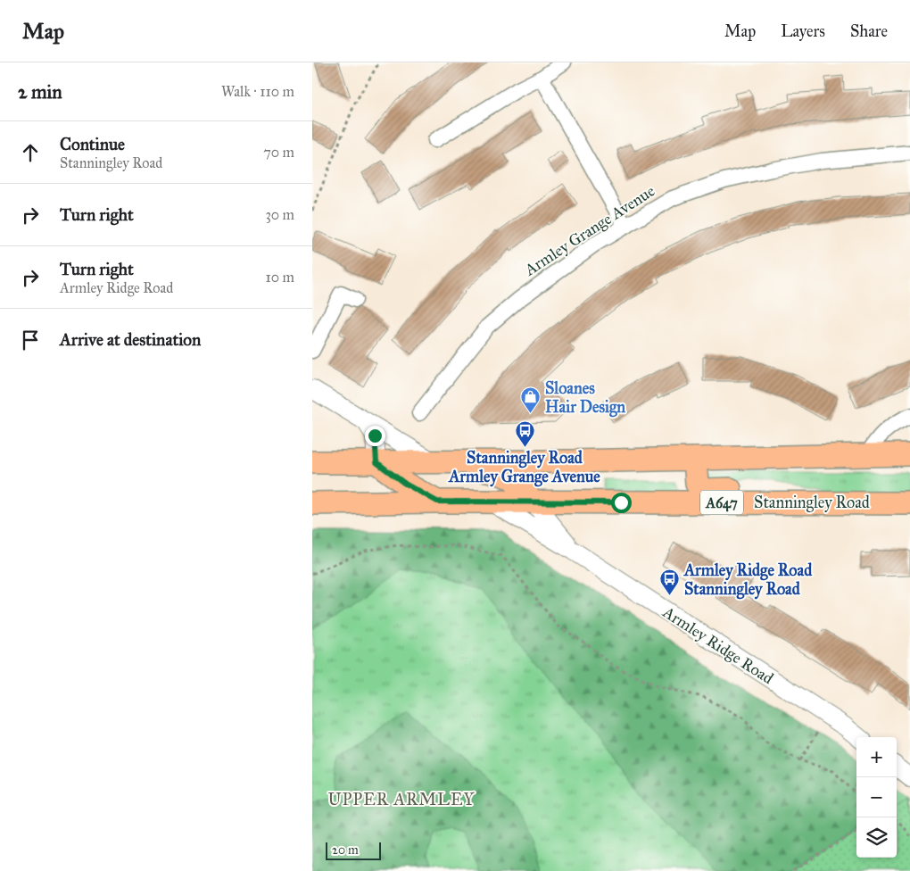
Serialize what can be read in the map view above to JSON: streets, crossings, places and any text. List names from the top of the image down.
{
  "streets": {
    "main road": ["A647", "Stanningley Road"],
    "street": ["Armley Grange Avenue", "Armley Ridge Road"]
  },
  "crossings": [
    ["Stanningley Road", "Armley Ridge Road"]
  ],
  "districts": ["UPPER ARMLEY"],
  "places": {
    "shop": ["Sloanes Hair Design"],
    "bus stop": ["Stanningley Road Armley Grange Avenue", "Armley Ridge Road Stanningley Road"]
  },
  "scale_bar": "20 m",
  "page": {
    "header": "Map",
    "nav": ["Map", "Layers", "Share"],
    "heading": ["2 min", "Walk · 110 m"],
    "list": [
      ["Continue", "Stanningley Road", "70 m"],
      ["Turn right", "30 m"],
      ["Turn right", "Armley Ridge Road", "10 m"],
      "Arrive at destination"
    ],
    "map_buttons": ["+", "−"],
    "scale": "20 m"
  }
}
